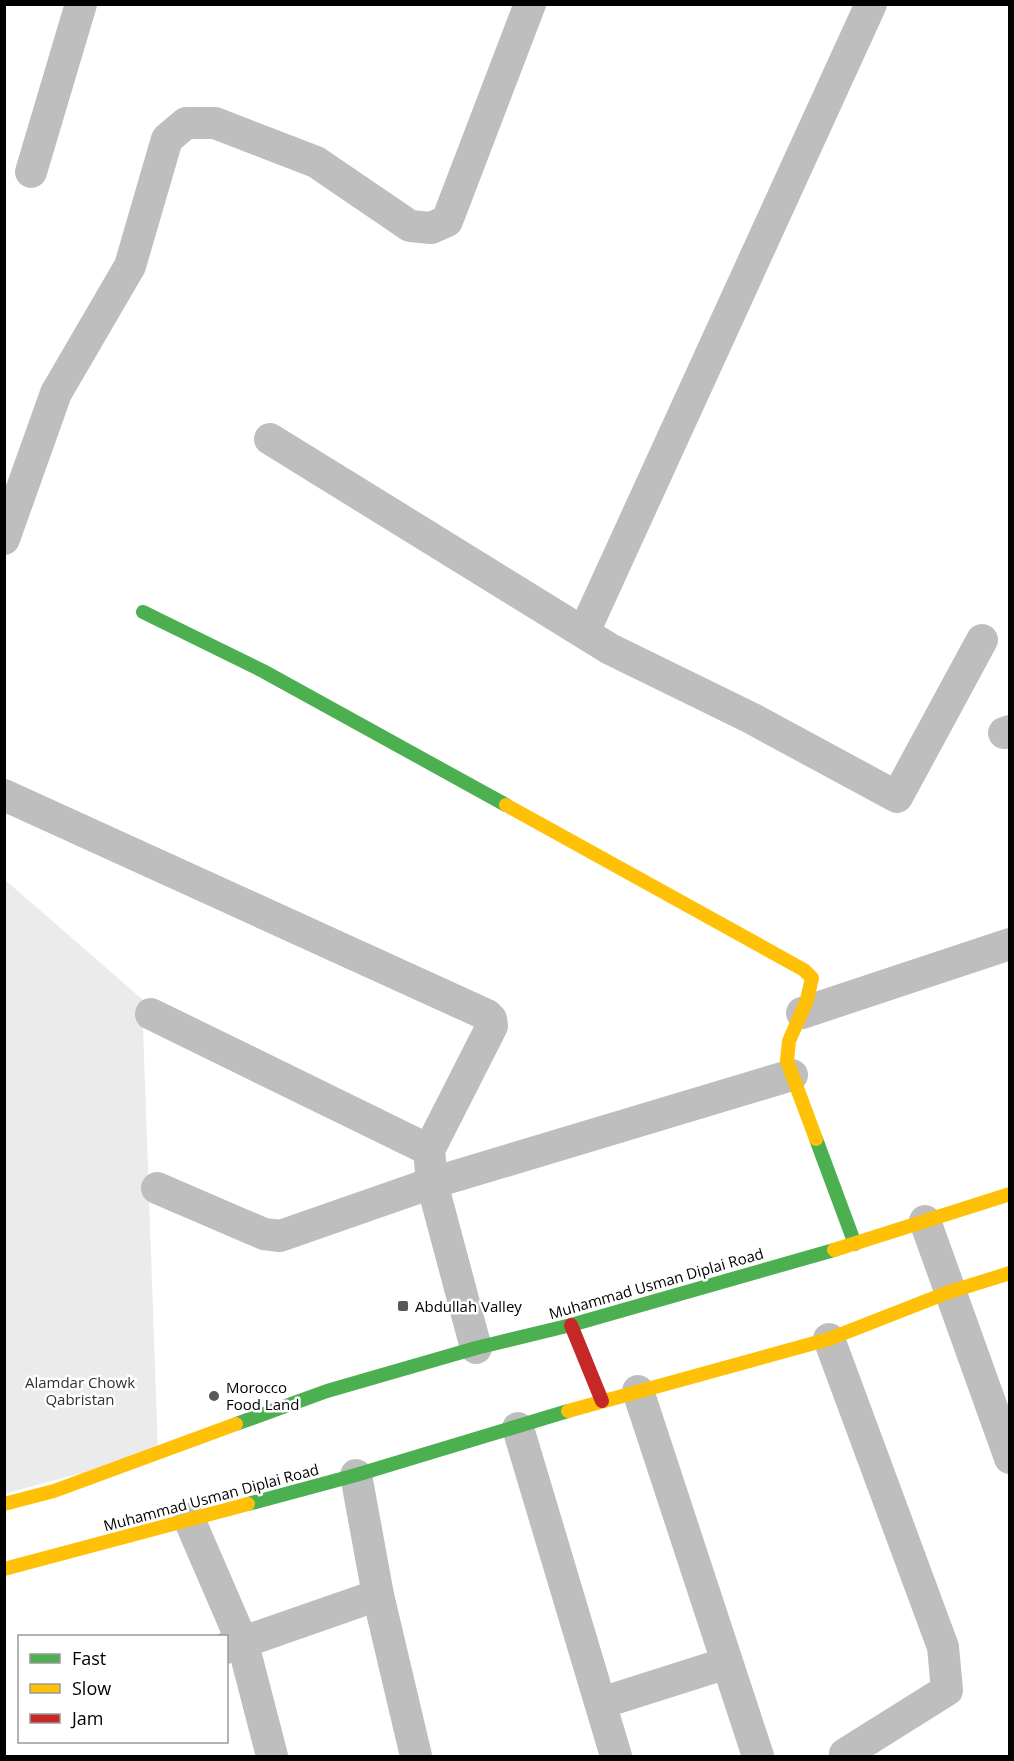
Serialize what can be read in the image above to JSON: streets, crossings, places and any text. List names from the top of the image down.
{
  "streets": {
    "street": ["Muhammad Usman Diplai Road"]
  },
  "parks": ["Alamdar Chowk Qabristan"],
  "places": {
    "transit": ["Abdullah Valley"],
    "other": ["Morocco Food Land"]
  },
  "legend": ["Fast", "Slow", "Jam"]
}
